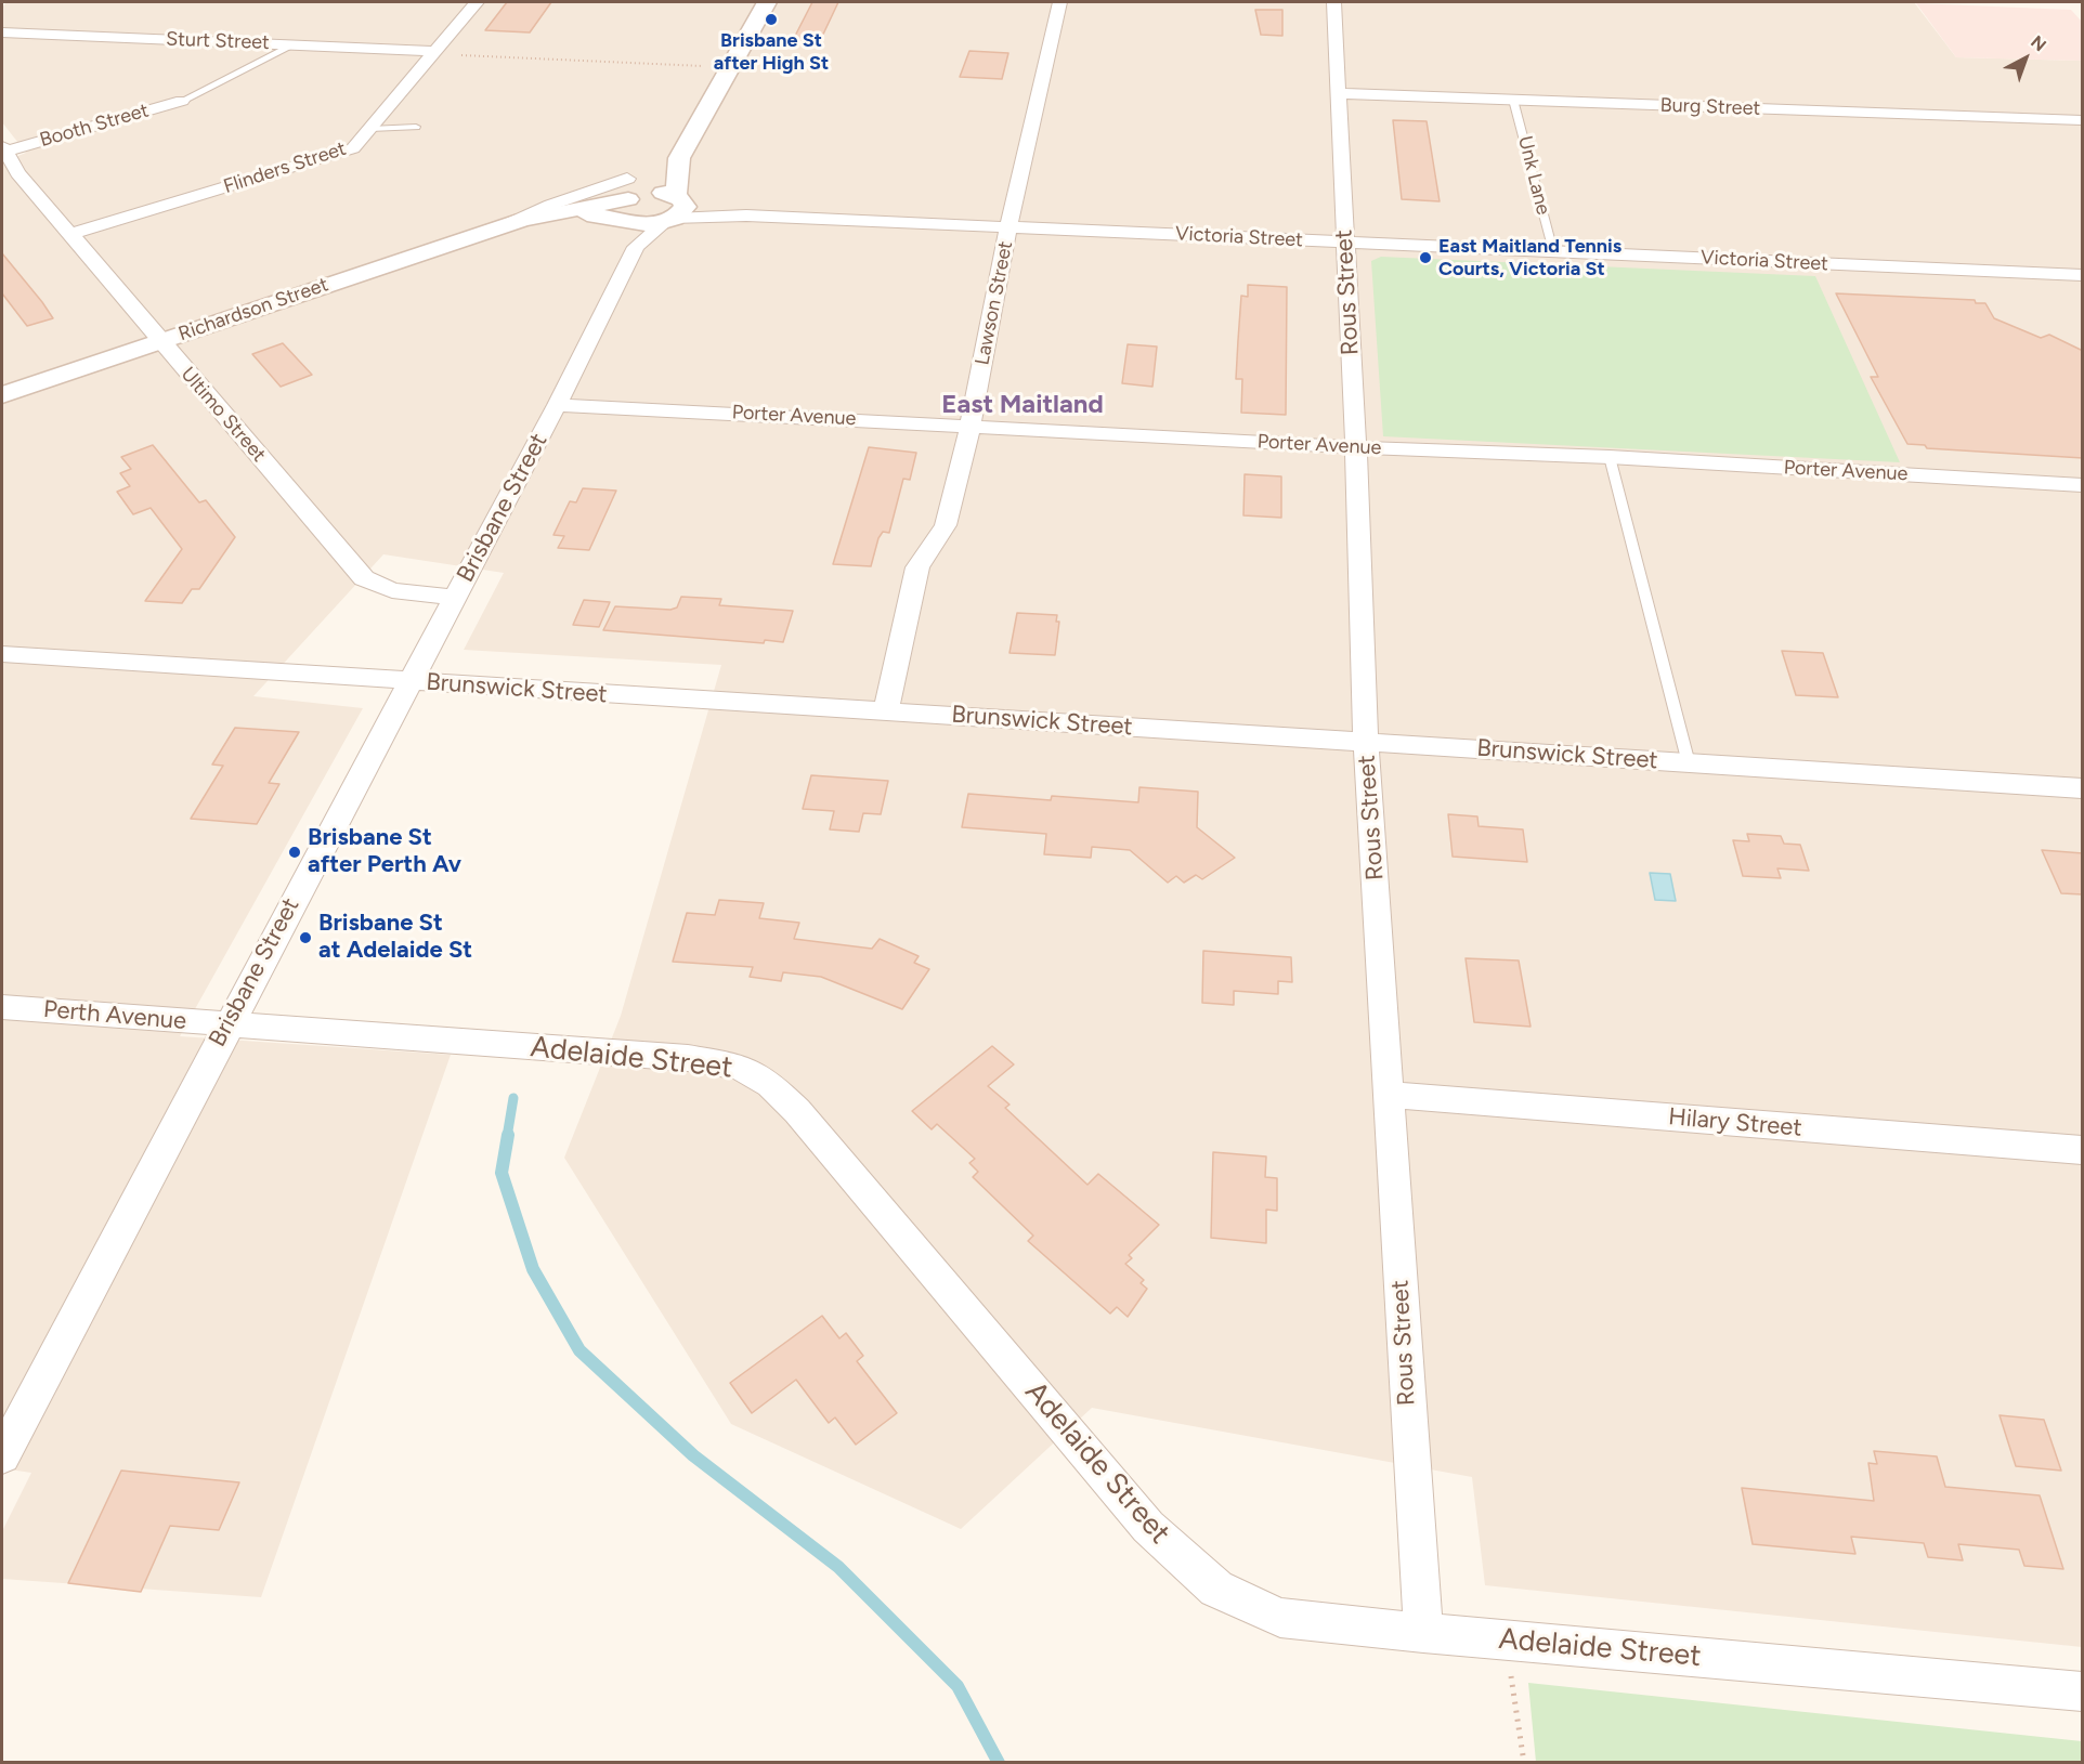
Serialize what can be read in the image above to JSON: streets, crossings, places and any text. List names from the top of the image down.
{
  "streets": {
    "main road": ["Richardson Street"],
    "street": [
      "Sturt Street",
      "Burg Street",
      "Booth Street",
      "Flinders Street",
      "Victoria Street",
      "Rous Street",
      "Lawson Street",
      "Ultimo Street",
      "Porter Avenue",
      "Brisbane Street",
      "Brunswick Street",
      "Perth Avenue",
      "Adelaide Street",
      "Hilary Street"
    ],
    "lane": ["Unk Lane"]
  },
  "crossings": [
    ["Sturt Street", "Flinders Street"],
    ["Burg Street", "Unk Lane"],
    ["Burg Street", "Rous Street"],
    ["Booth Street", "Ultimo Street"],
    ["Flinders Street", "Ultimo Street"],
    ["Unk Lane", "Victoria Street"],
    ["Victoria Street", "Rous Street"],
    ["Victoria Street", "Lawson Street"],
    ["Victoria Street", "Brisbane Street"],
    ["Rous Street", "Porter Avenue"],
    ["Rous Street", "Brunswick Street"],
    ["Rous Street", "Adelaide Street"],
    ["Rous Street", "Hilary Street"],
    ["Lawson Street", "Porter Avenue"],
    ["Lawson Street", "Brunswick Street"],
    ["Richardson Street", "Ultimo Street"],
    ["Ultimo Street", "Brisbane Street"],
    ["Porter Avenue", "Brisbane Street"],
    ["Brisbane Street", "Brunswick Street"],
    ["Brisbane Street", "Perth Avenue"],
    ["Brisbane Street", "Adelaide Street"],
    ["Perth Avenue", "Adelaide Street"]
  ],
  "districts": ["East Maitland"],
  "places": [
    "Brisbane St after High St",
    "East Maitland Tennis Courts, Victoria St",
    "Brisbane St after Perth Av",
    "Brisbane St at Adelaide St"
  ],
  "north": "top right"
}
